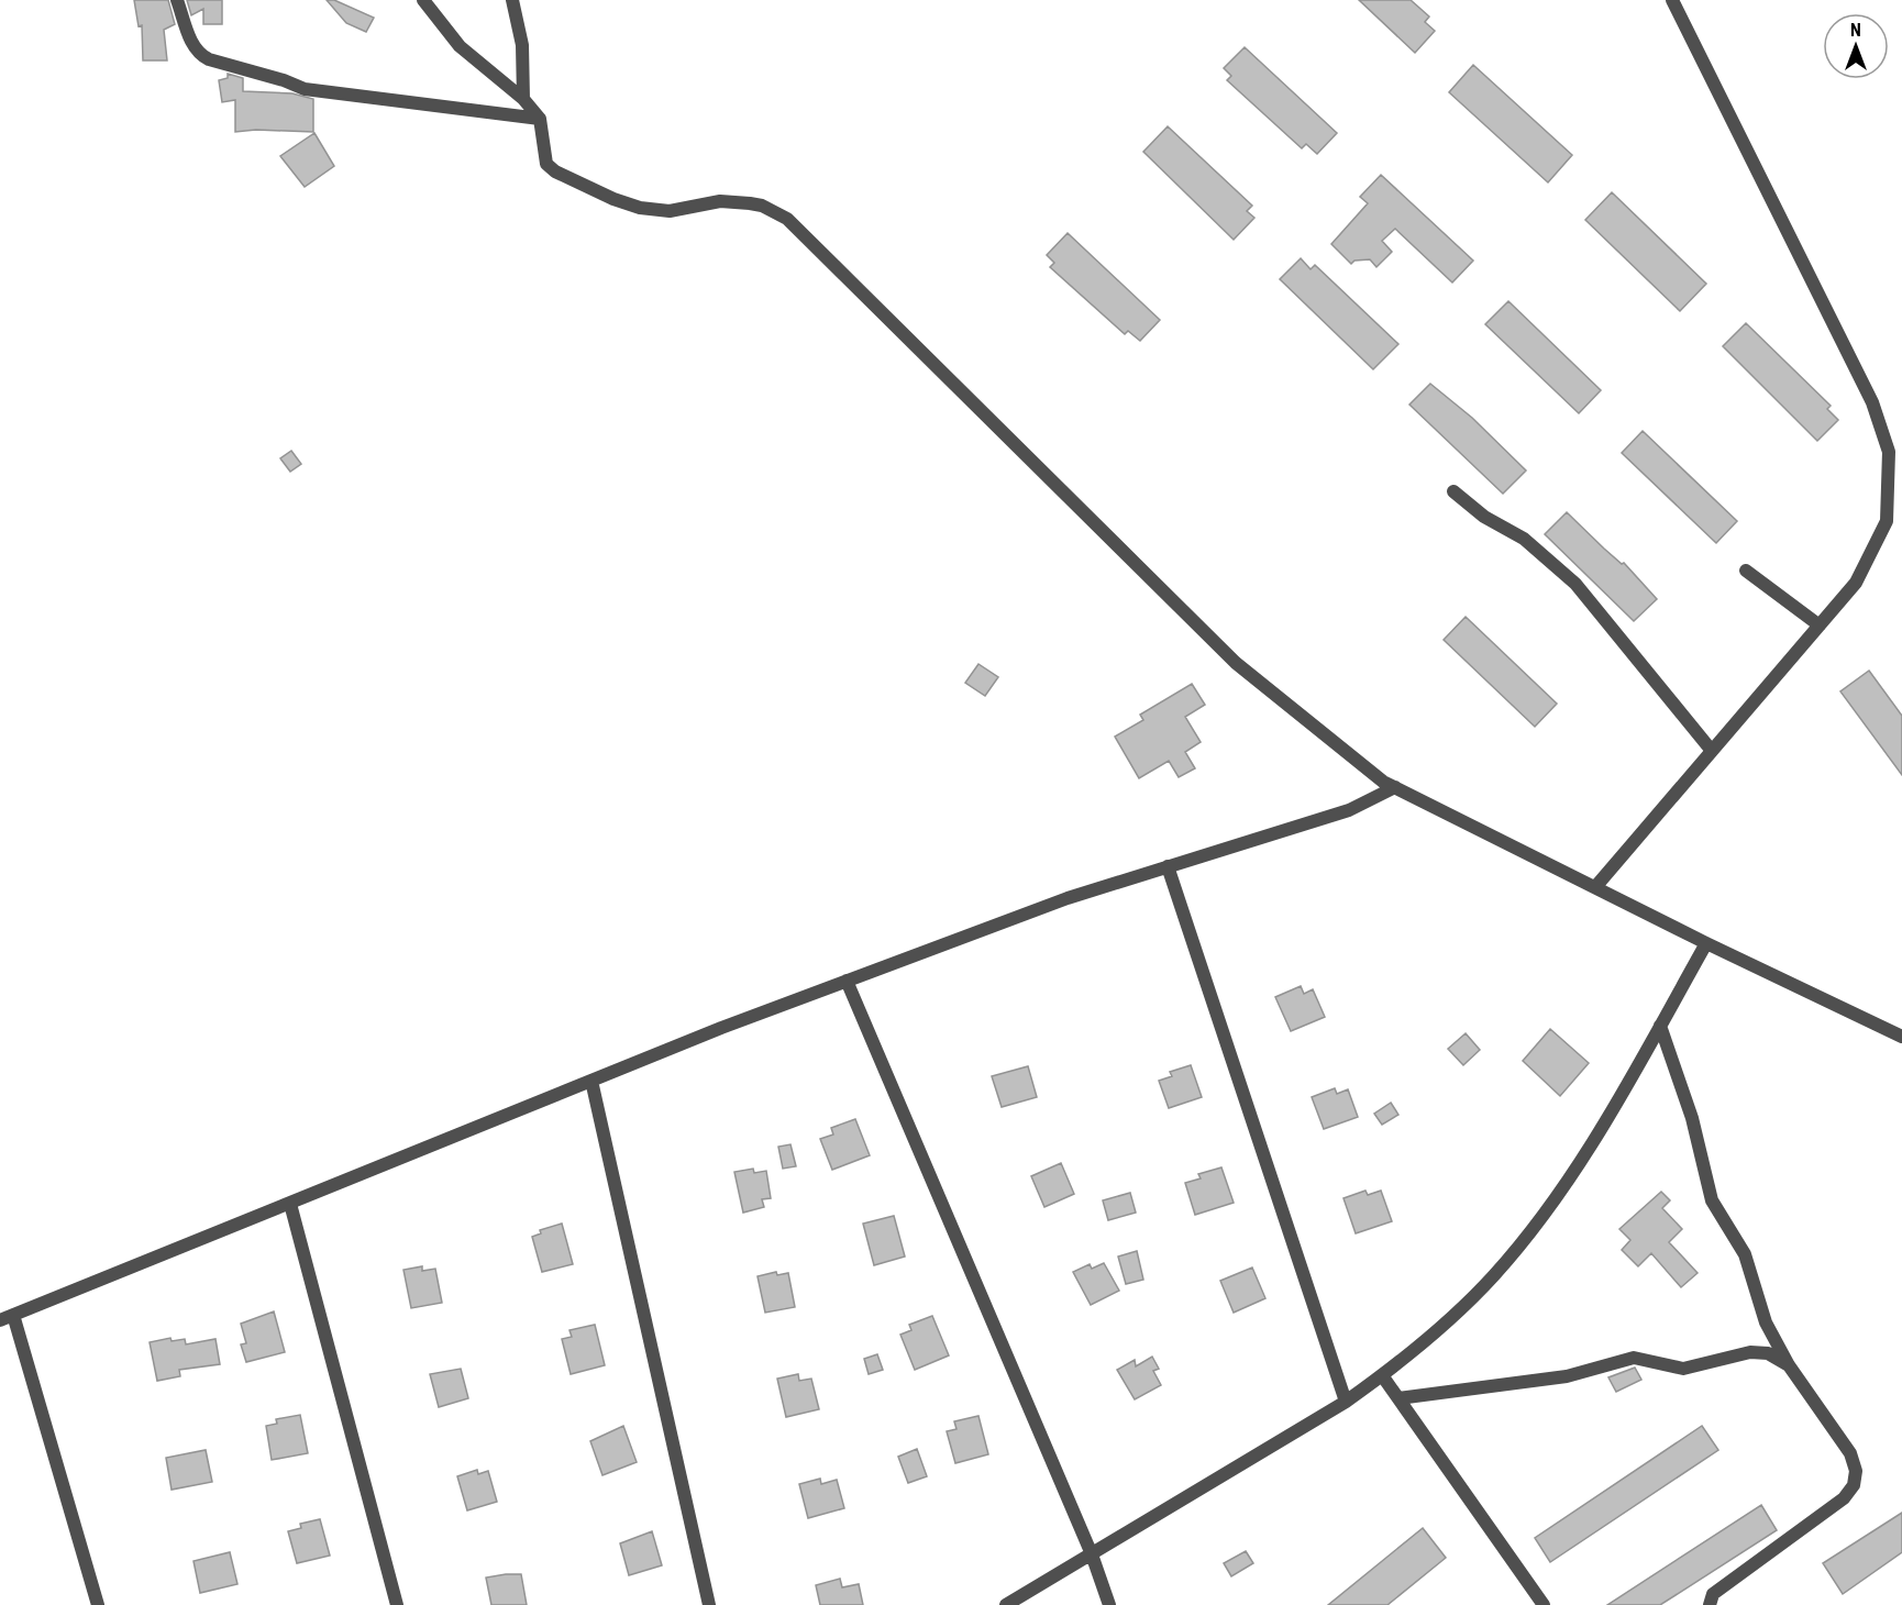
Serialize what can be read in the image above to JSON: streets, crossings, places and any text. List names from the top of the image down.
{
  "north": "top"
}
